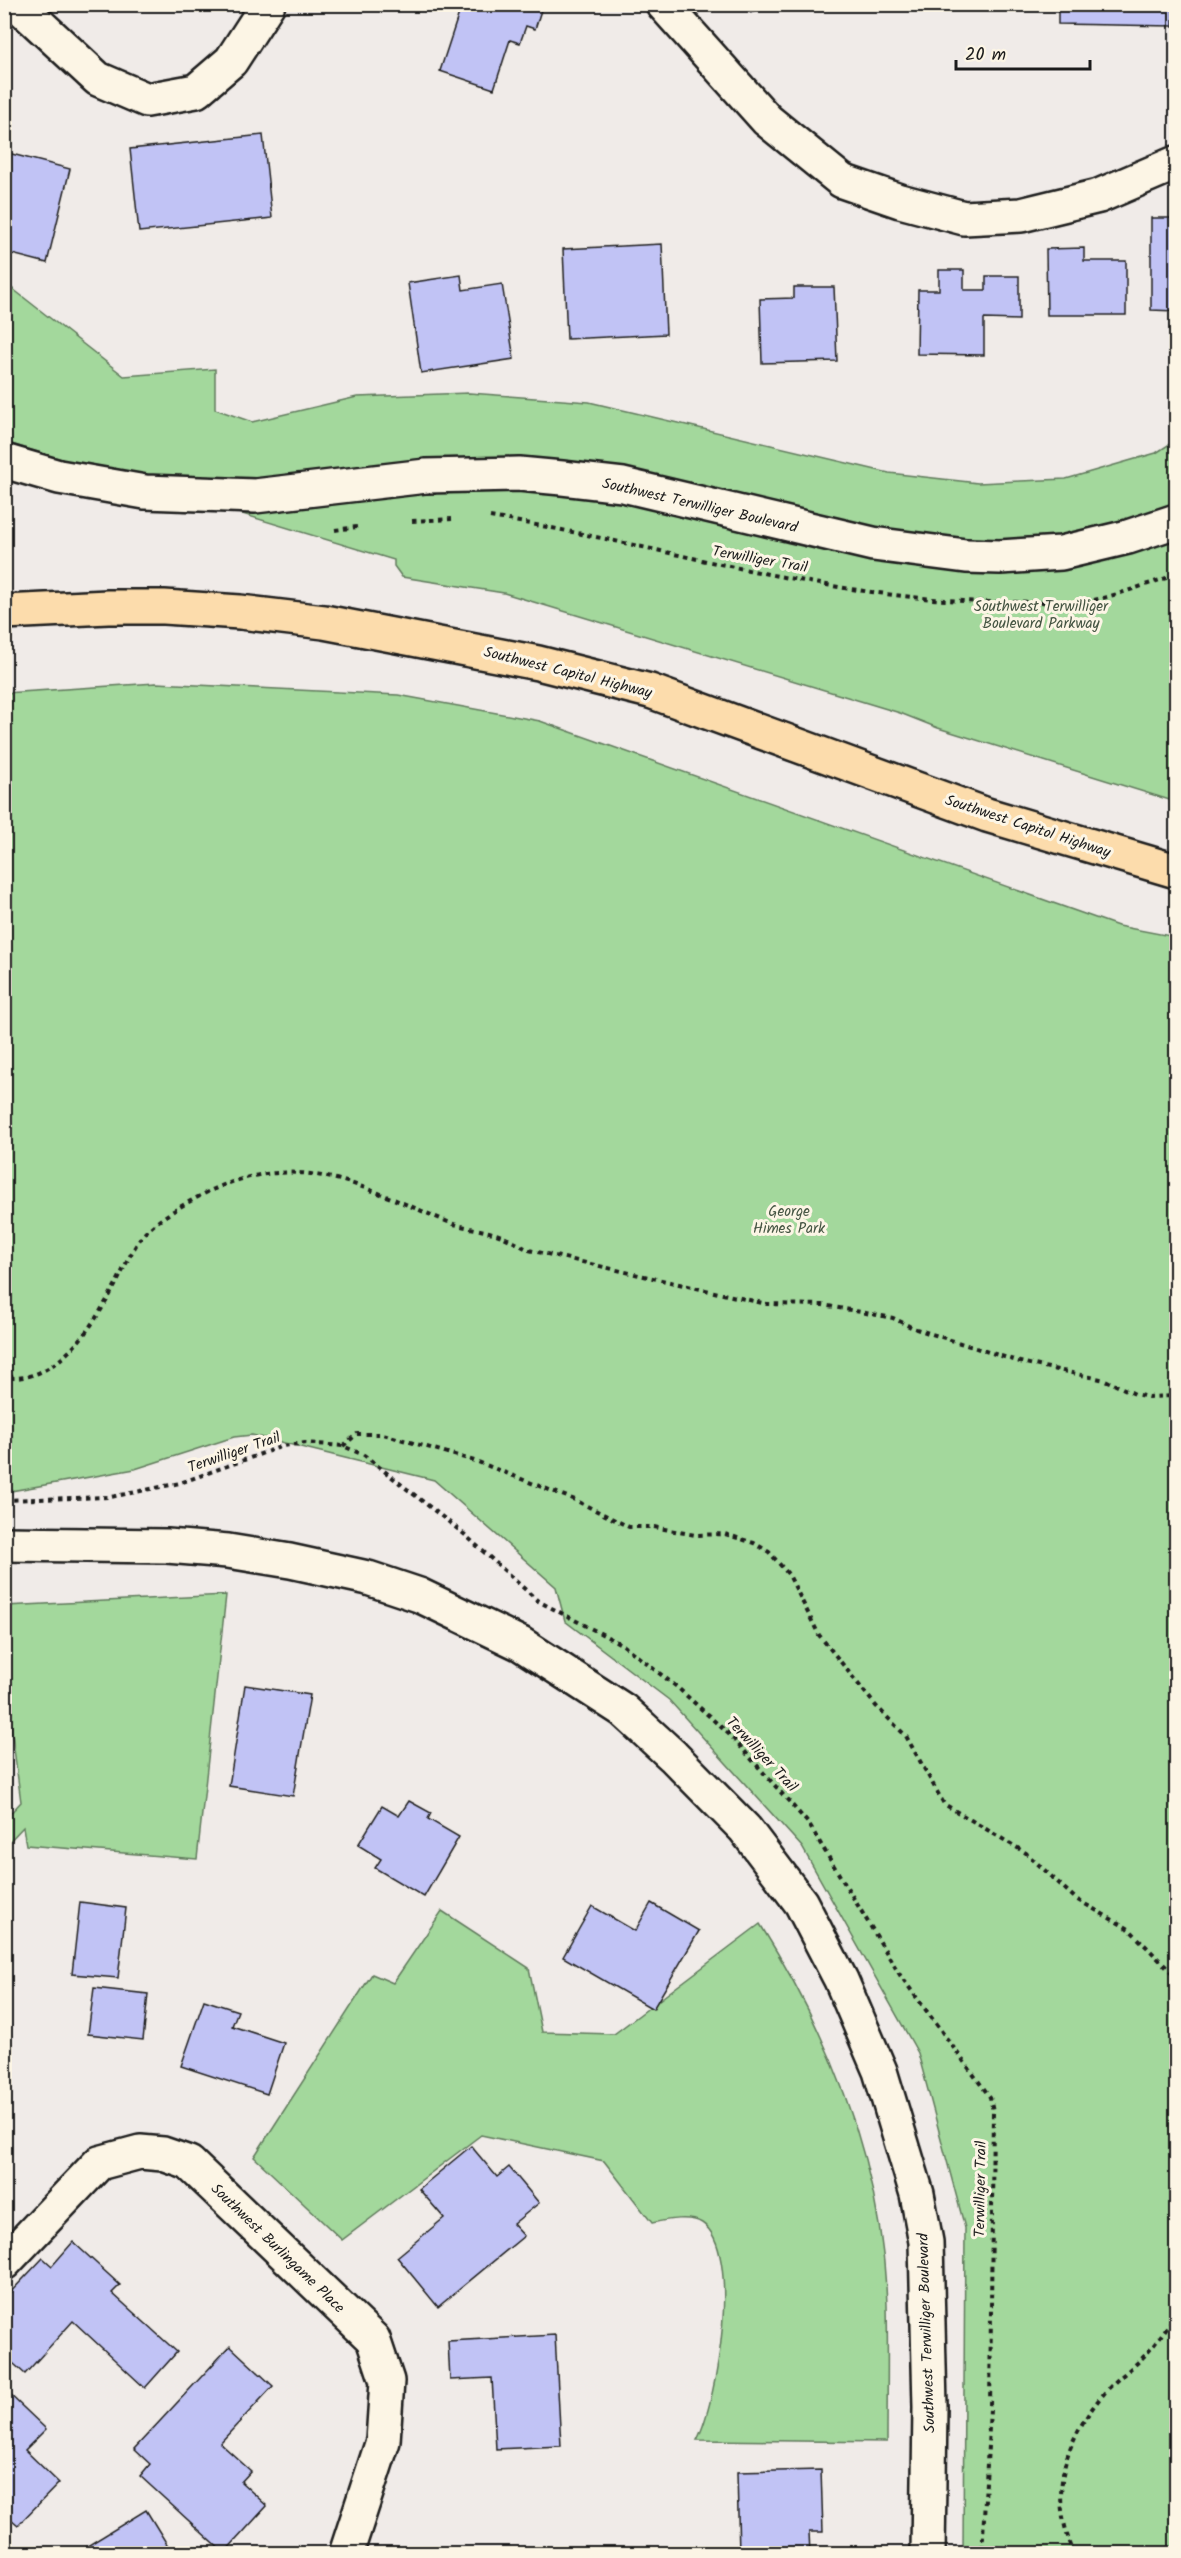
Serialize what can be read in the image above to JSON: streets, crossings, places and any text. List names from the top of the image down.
{
  "streets": {
    "main road": ["Southwest Terwilliger Boulevard", "Southwest Capitol Highway", "Southwest Burlingame Place"],
    "path": ["Terwilliger Trail"]
  },
  "parks": ["Southwest Terwilliger Boulevard Parkway", "George Himes Park"],
  "scale_bar": "20 m"
}
